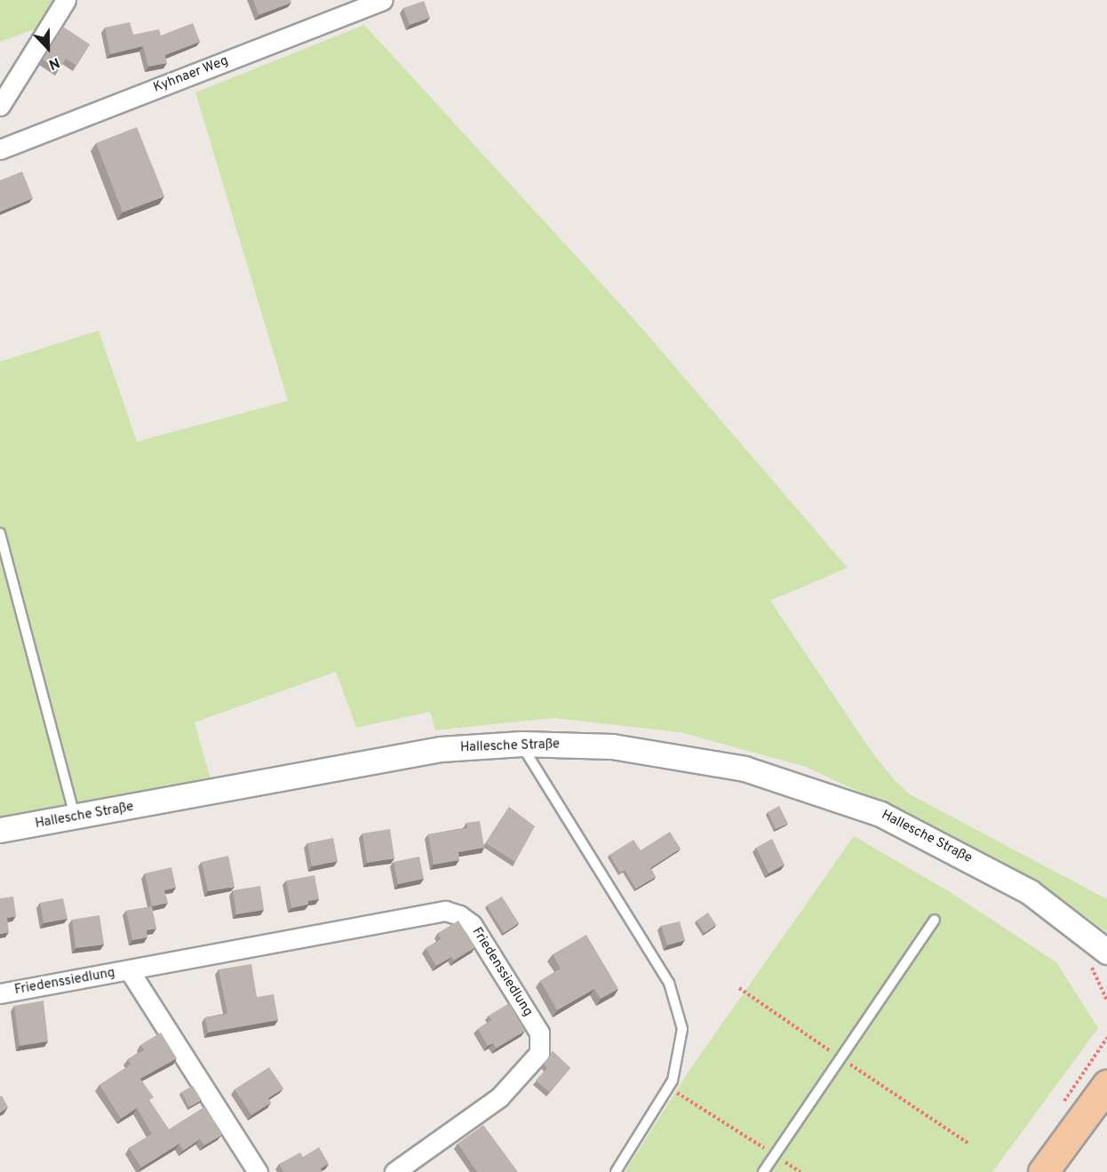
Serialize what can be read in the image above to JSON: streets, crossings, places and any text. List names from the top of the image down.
{
  "streets": {
    "street": ["Kyhnaer Weg", "Hallesche Straße", "Friedenssiedlung"]
  },
  "north": "bottom"
}
